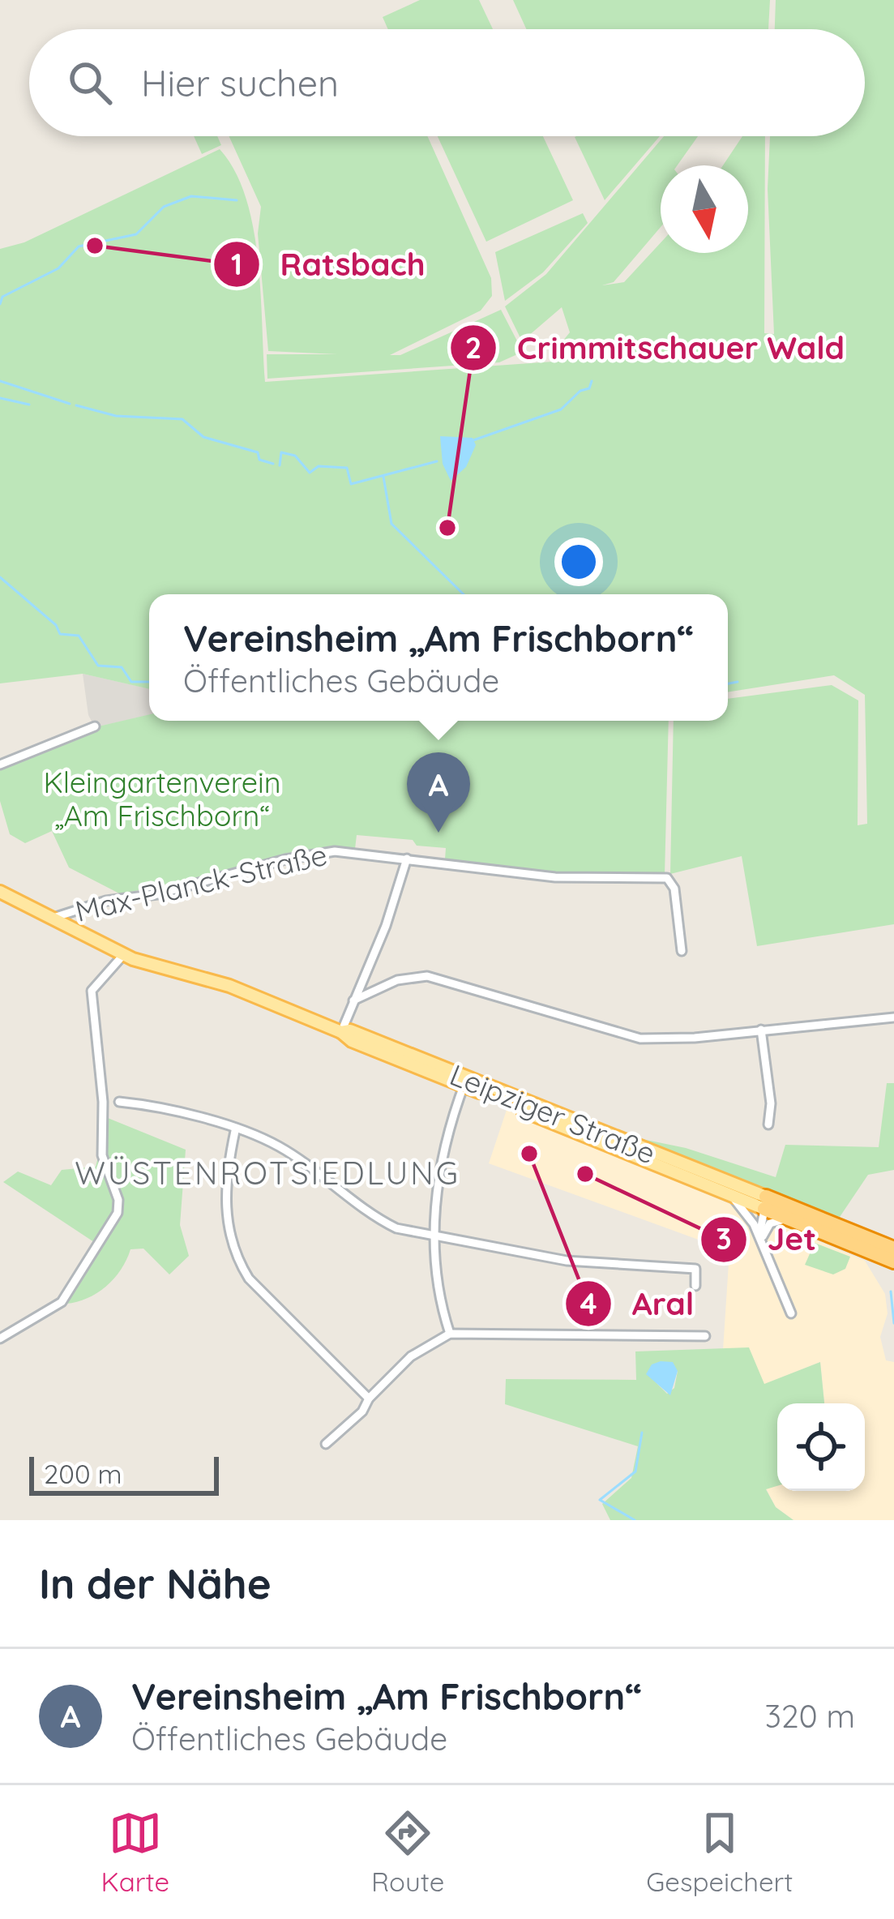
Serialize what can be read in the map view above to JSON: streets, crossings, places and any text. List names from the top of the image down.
{
  "streets": {
    "highway": ["Leipziger Straße"],
    "street": ["Max-Planck-Straße"]
  },
  "crossings": [
    ["Max-Planck-Straße", "Leipziger Straße"]
  ],
  "districts": ["WÜSTENROTSIEDLUNG"],
  "parks": ["Kleingartenverein „Am Frischborn“"],
  "places": [
    "Ratsbach",
    "Crimmitschauer Wald",
    "Aral",
    "Jet"
  ],
  "scale_bar": "200 m",
  "north": "bottom",
  "page": {
    "search": "Hier suchen",
    "popup": ["Vereinsheim „Am Frischborn“", "Öffentliches Gebäude"],
    "pins": "A",
    "scale": "200 m",
    "heading": "In der Nähe",
    "list": [
      {
        "mark": "A",
        "name": "Vereinsheim „Am Frischborn“",
        "note": "Öffentliches Gebäude",
        "value": "320 m"
      }
    ],
    "nav": ["Karte", "Route", "Gespeichert"]
  }
}
